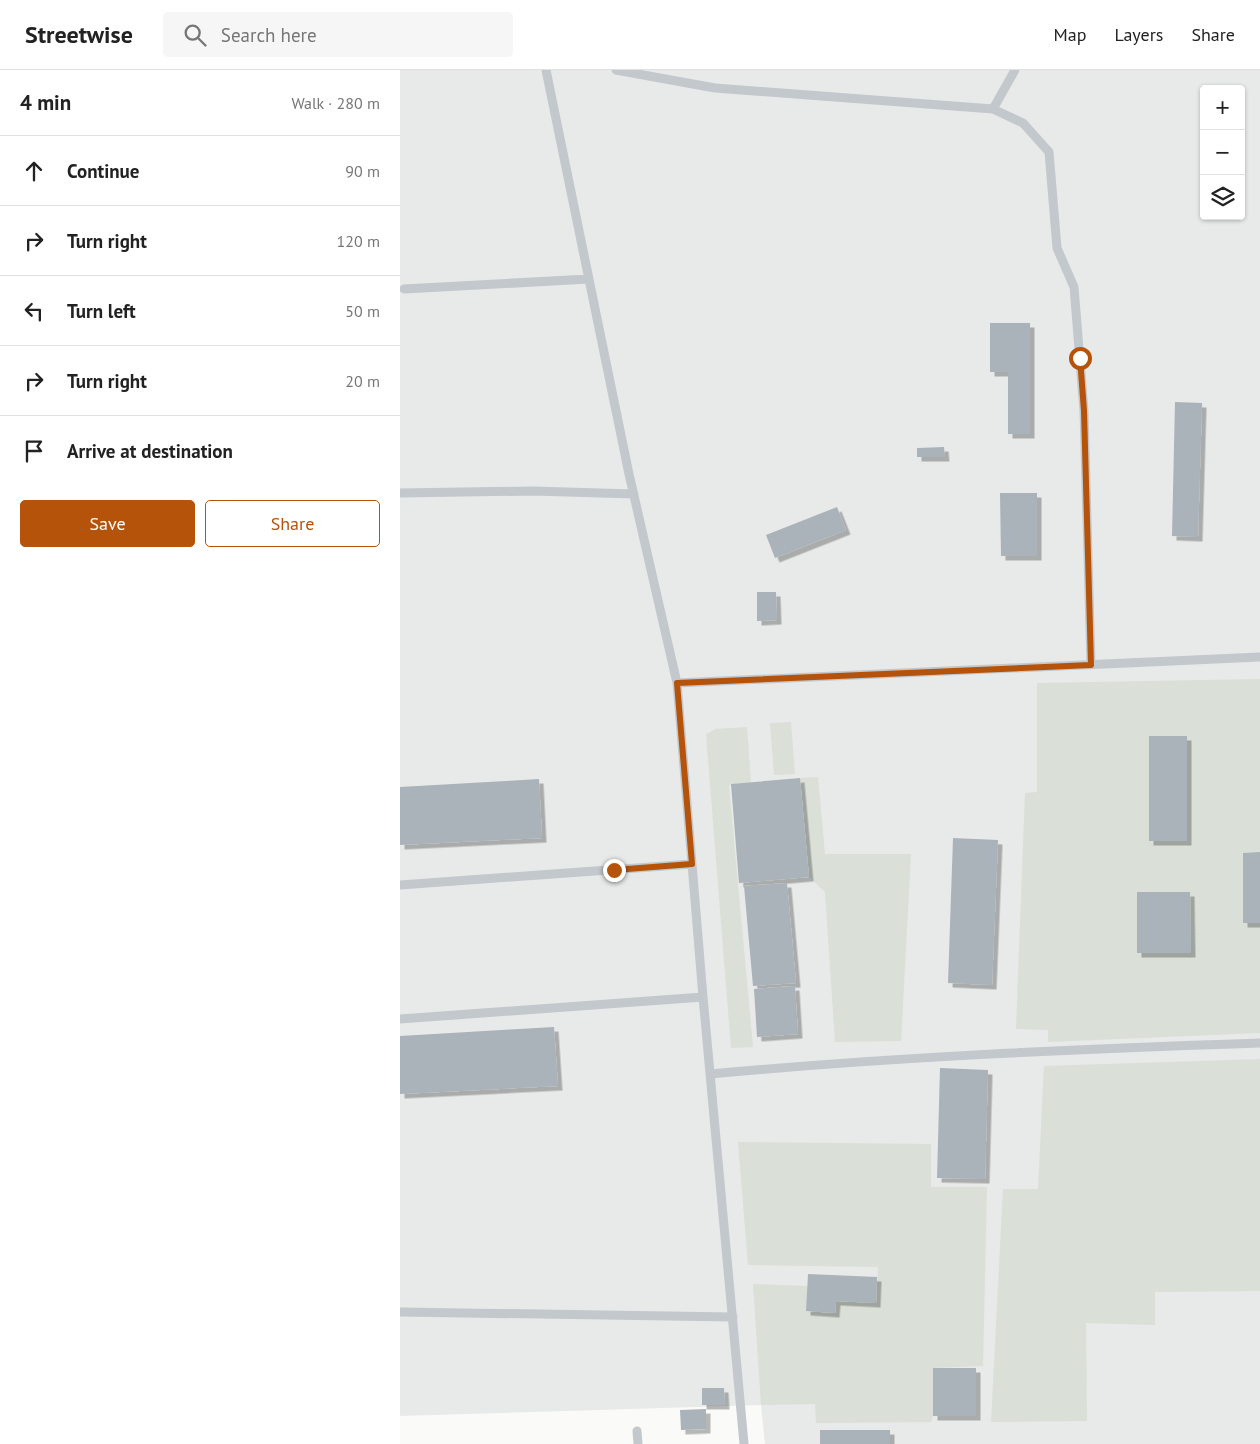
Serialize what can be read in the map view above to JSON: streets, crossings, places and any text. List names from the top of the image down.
{
  "page": {
    "header": "Streetwise",
    "search": "Search here",
    "nav": ["Map", "Layers", "Share"],
    "heading": ["4 min", "Walk · 280 m"],
    "map_buttons": ["+", "−"],
    "list": [
      ["Continue", "90 m"],
      ["Turn right", "120 m"],
      ["Turn left", "50 m"],
      ["Turn right", "20 m"],
      "Arrive at destination"
    ],
    "buttons": ["Save", "Share"]
  }
}
